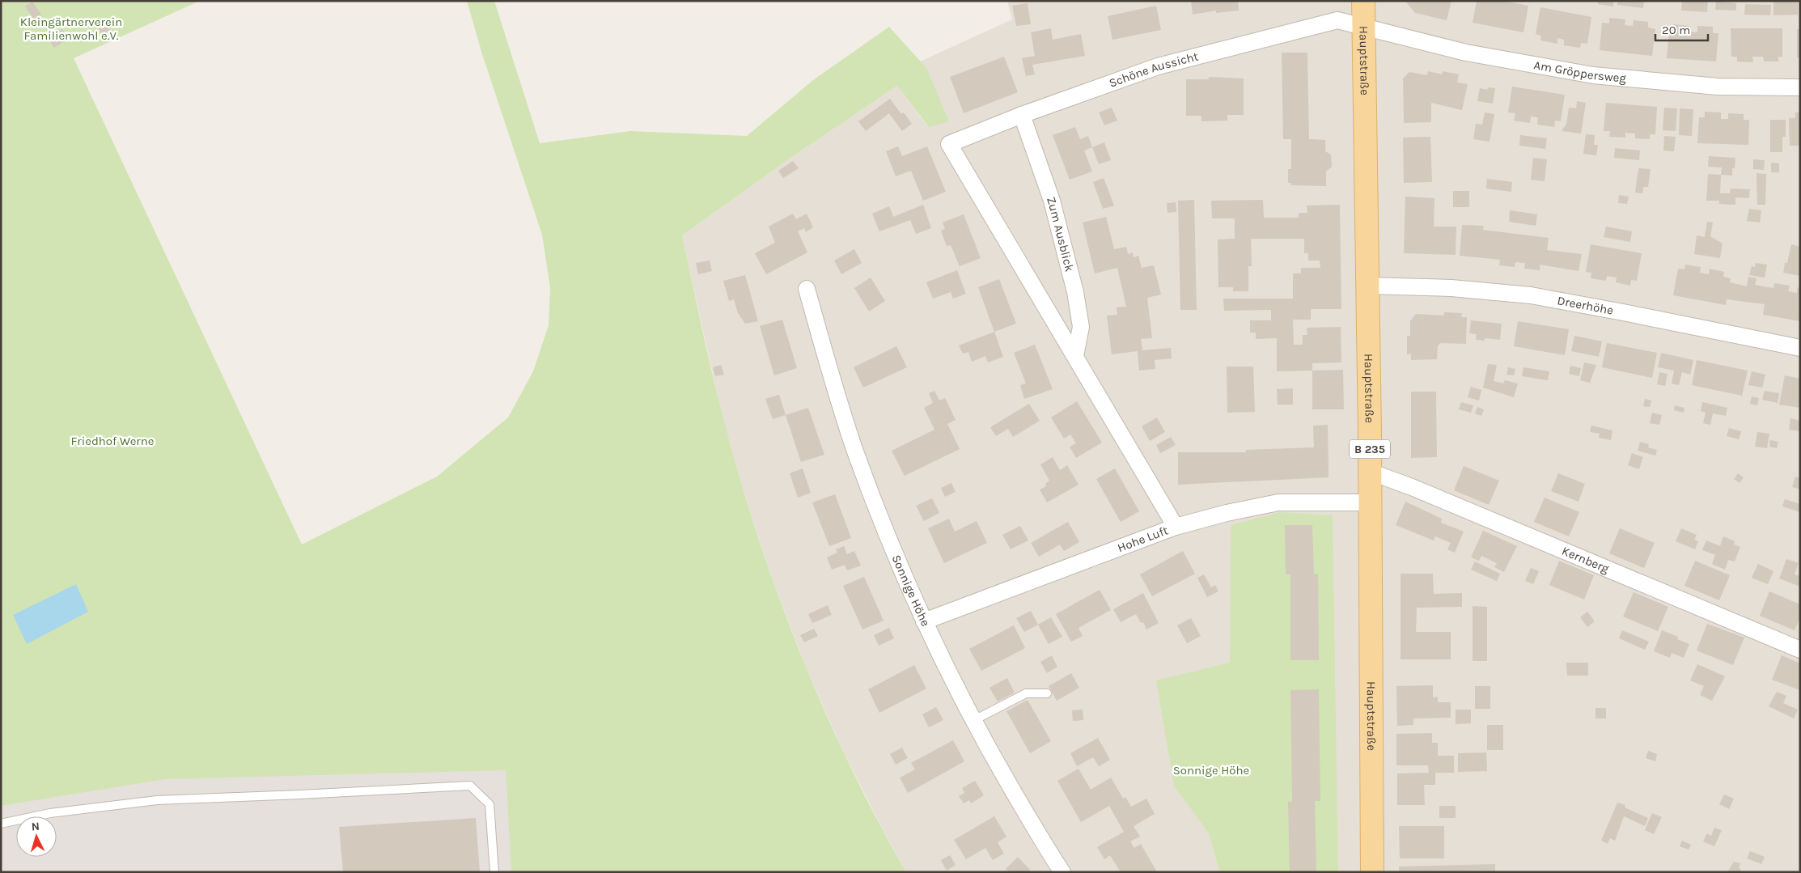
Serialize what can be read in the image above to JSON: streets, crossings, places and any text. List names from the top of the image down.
{
  "streets": {
    "main road": ["Hauptstraße", "B 235"],
    "street": [
      "Schöne Aussicht",
      "Am Gröppersweg",
      "Zum Ausblick",
      "Dreerhöhe",
      "Hohe Luft",
      "Kernberg",
      "Sonnige Höhe"
    ]
  },
  "crossings": [
    ["Hauptstraße", "Schöne Aussicht"],
    ["Hauptstraße", "Am Gröppersweg"],
    ["Hauptstraße", "Dreerhöhe"],
    ["Hauptstraße", "Hohe Luft"],
    ["Hauptstraße", "Kernberg"],
    ["Schöne Aussicht", "Am Gröppersweg"],
    ["Schöne Aussicht", "Zum Ausblick"],
    ["Hohe Luft", "Sonnige Höhe"]
  ],
  "parks": ["Kleingärtnerverein Familienwohl e.V.", "Friedhof Werne", "Sonnige Höhe"],
  "scale_bar": "20 m",
  "north": "top"
}
